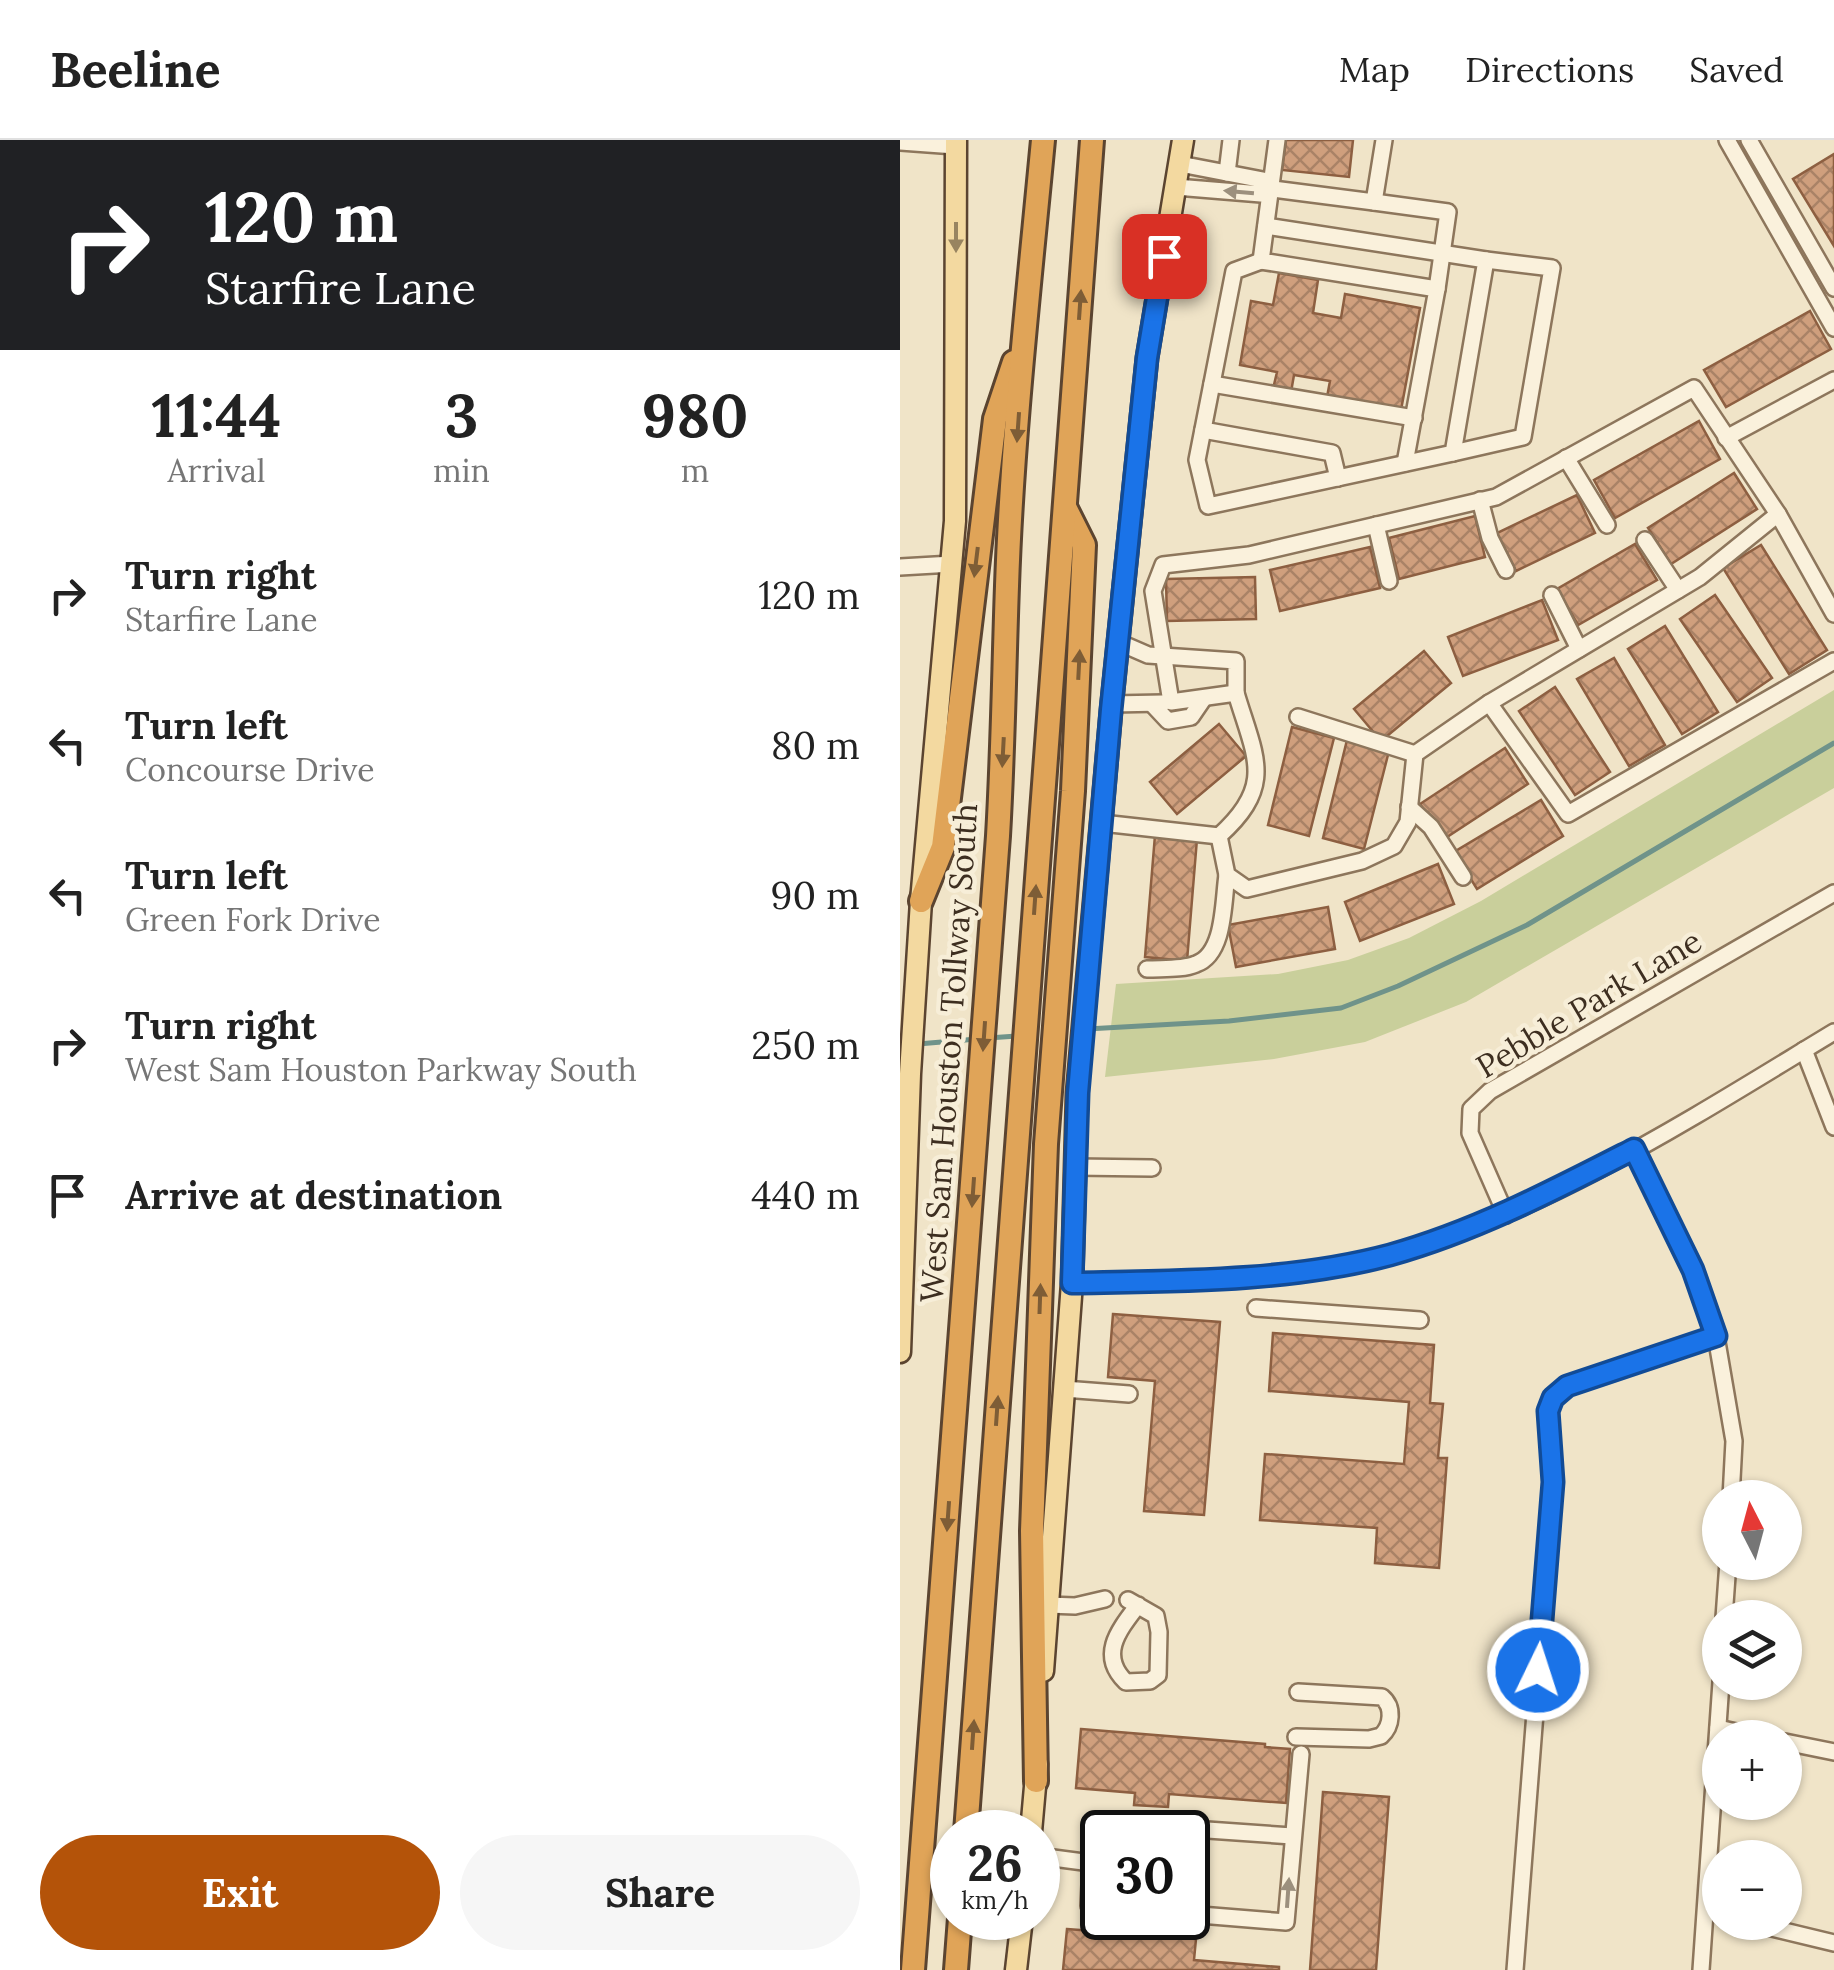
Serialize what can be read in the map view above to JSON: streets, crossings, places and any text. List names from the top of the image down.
{
  "streets": {
    "highway": ["West Sam Houston Tollway South"],
    "street": ["Pebble Park Lane"]
  },
  "north": "top",
  "page": {
    "header": "Beeline",
    "nav": ["Map", "Directions", "Saved"],
    "turn": ["120 m", "Starfire Lane"],
    "eta": [
      "11:44",
      "Arrival",
      "3",
      "min",
      "980",
      "m"
    ],
    "list": [
      {
        "name": "Turn right",
        "note": "Starfire Lane",
        "value": "120 m"
      },
      {
        "name": "Turn left",
        "note": "Concourse Drive",
        "value": "80 m"
      },
      {
        "name": "Turn left",
        "note": "Green Fork Drive",
        "value": "90 m"
      },
      {
        "name": "Turn right",
        "note": "West Sam Houston Parkway South",
        "value": "250 m"
      },
      {
        "name": "Arrive at destination",
        "value": "440 m"
      }
    ],
    "map_buttons": ["+", "−"],
    "speed": "26 km/h",
    "limit": "30",
    "buttons": ["Exit", "Share"]
  }
}
